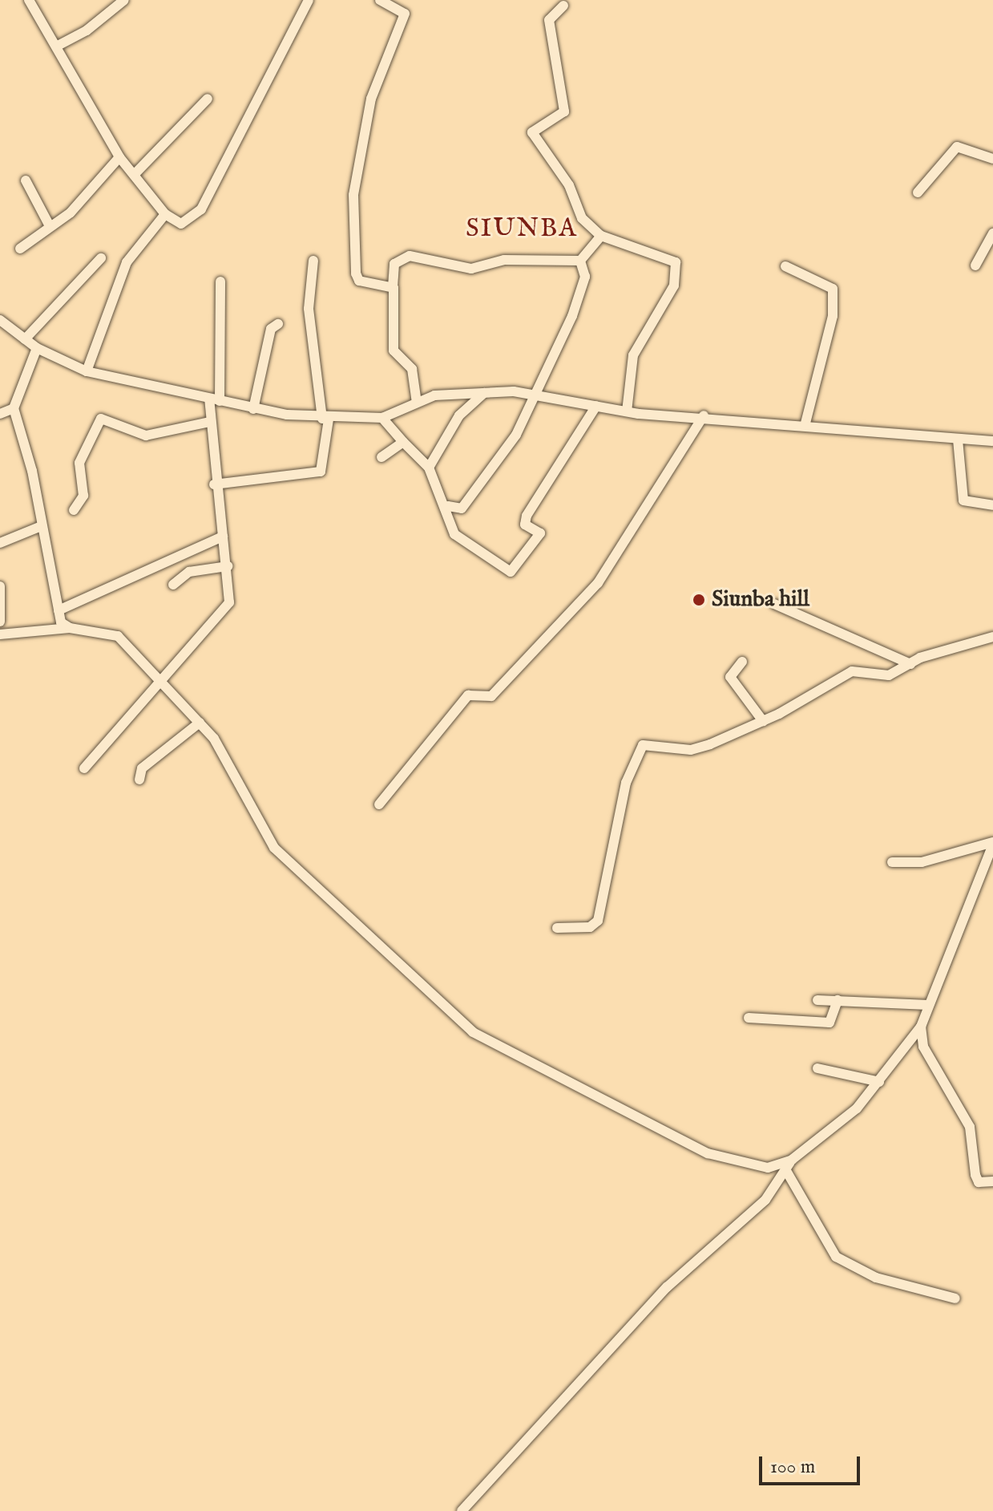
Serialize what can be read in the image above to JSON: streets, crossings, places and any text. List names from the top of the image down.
{
  "districts": ["SIUNBA"],
  "places": ["Siunba hill"],
  "scale_bar": "100 m"
}
